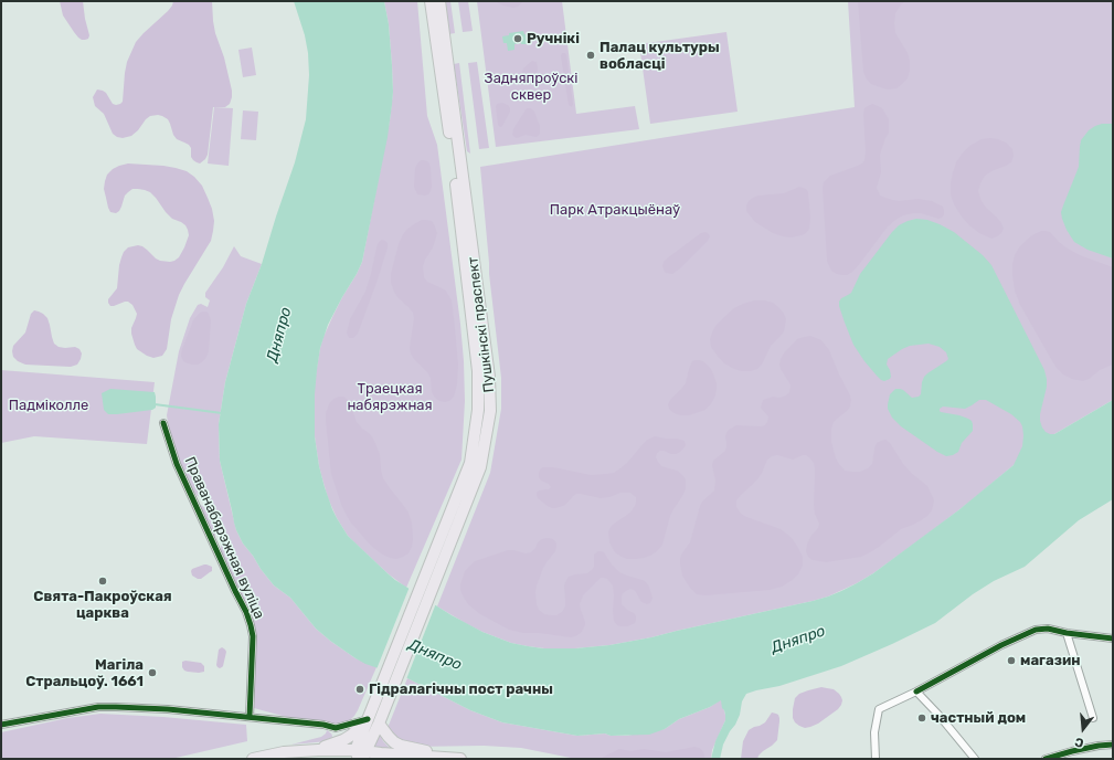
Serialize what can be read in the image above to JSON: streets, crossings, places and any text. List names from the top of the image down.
{
  "streets": {
    "main road": ["Пушкінскі праспект"],
    "street": ["Праванабярэжная вуліца"]
  },
  "water": ["Дняпро"],
  "parks": [
    "Задняпроўскі сквер",
    "Парк Атракцыёнаў",
    "Траецкая набярэжная",
    "Падміколле"
  ],
  "places": [
    "Ручнікі",
    "Палац культуры вобласці",
    "Свята-Пакроўская царква",
    "магазин",
    "Магіла Стральцоў. 1661",
    "Гідралагічны пост рачны",
    "частный дом"
  ],
  "north": "bottom"
}
